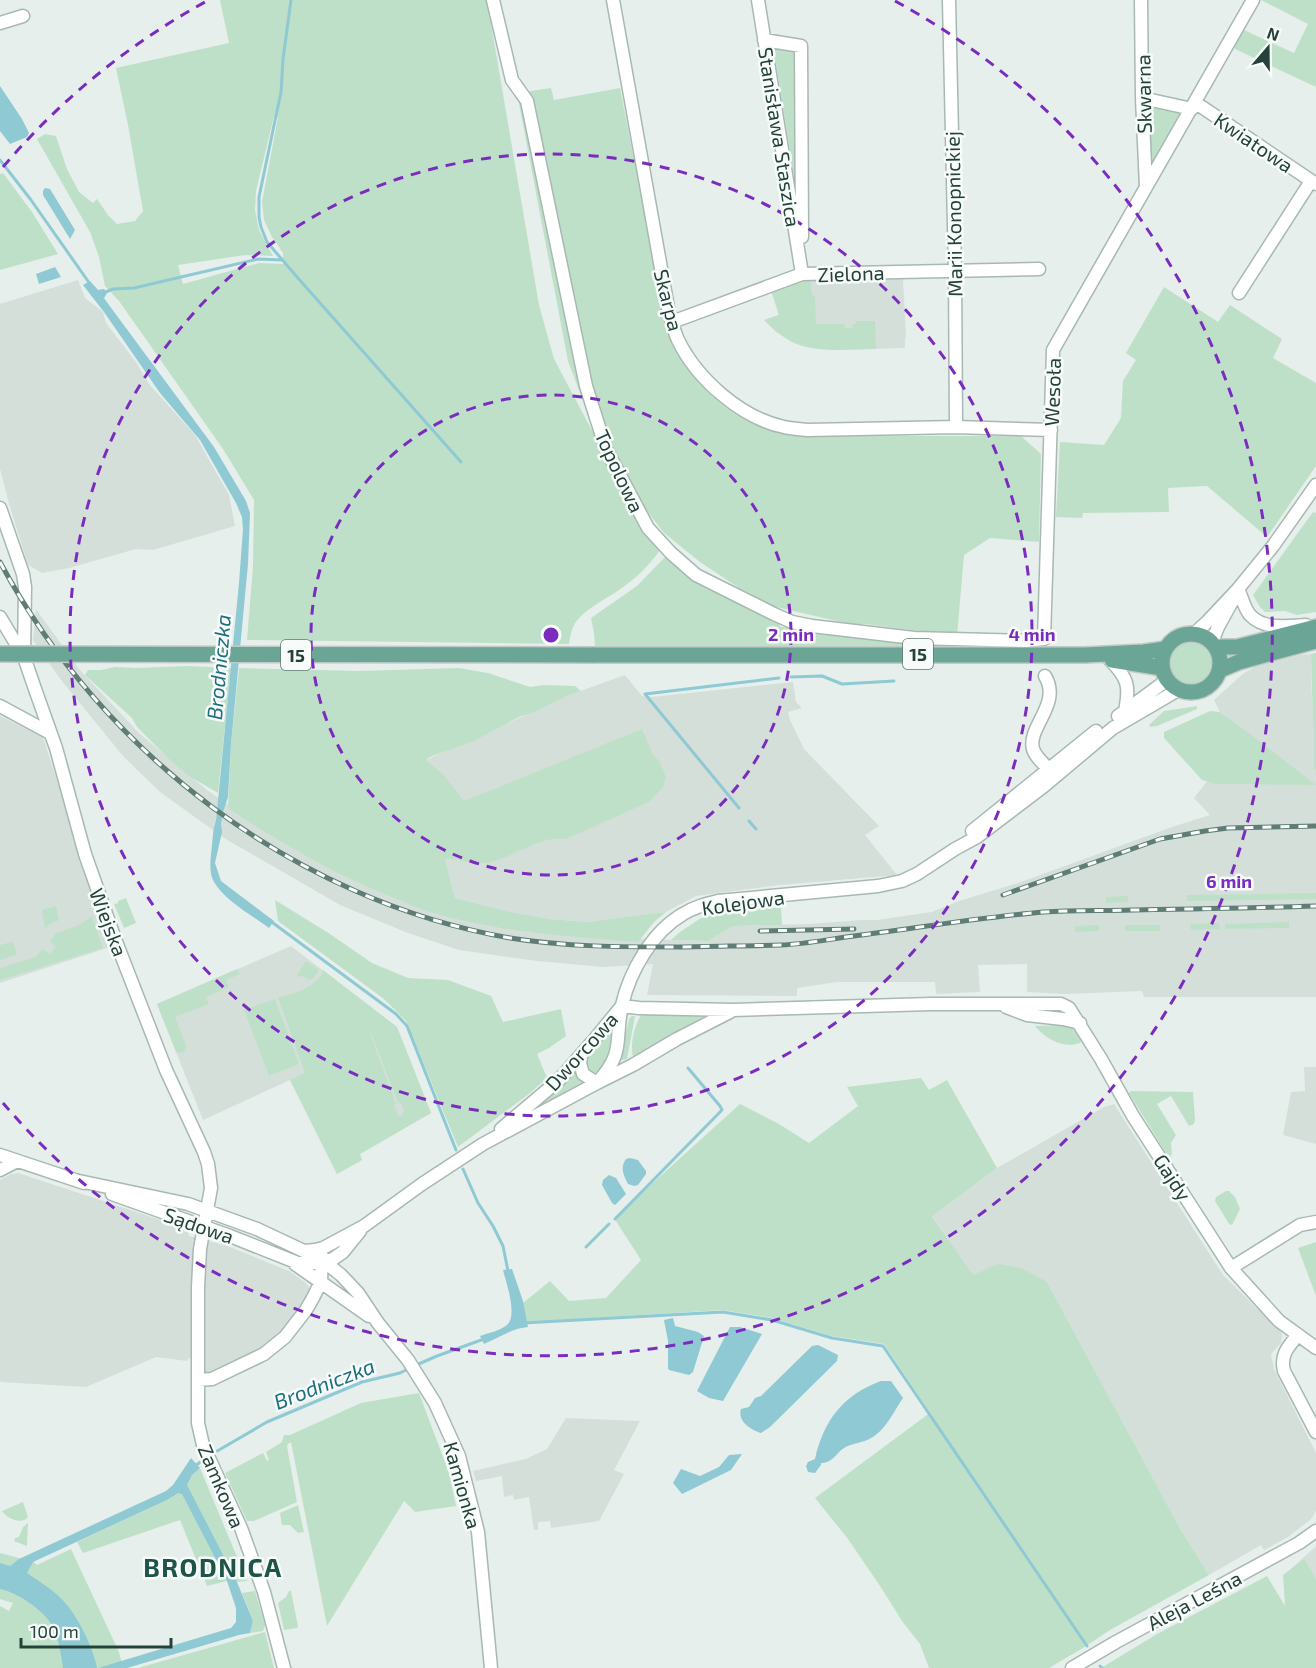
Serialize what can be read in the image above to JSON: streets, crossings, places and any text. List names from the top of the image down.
{
  "streets": {
    "main road": ["15"],
    "street": [
      "Skwarna",
      "Stanisława Staszica",
      "Kwiatowa",
      "Marii Konopnickiej",
      "Zielona",
      "Skarpa",
      "Wesoła",
      "Topolowa",
      "Kolejowa",
      "Wiejska",
      "Dworcowa",
      "Gajdy",
      "Sądowa",
      "Kamionka",
      "Zamkowa",
      "Aleja Leśna"
    ]
  },
  "crossings": [
    ["Skwarna", "Wesoła"],
    ["Stanisława Staszica", "Zielona"],
    ["Kwiatowa", "Wesoła"],
    ["Marii Konopnickiej", "Zielona"],
    ["Marii Konopnickiej", "Skarpa"],
    ["Zielona", "Skarpa"],
    ["Skarpa", "Wesoła"],
    ["Wesoła", "Topolowa"],
    ["15", "Kolejowa"],
    ["Kolejowa", "Dworcowa"],
    ["Wiejska", "Sądowa"],
    ["Wiejska", "Zamkowa"],
    ["Dworcowa", "Gajdy"],
    ["Dworcowa", "Sądowa"],
    ["Dworcowa", "Kamionka"],
    ["Sądowa", "Kamionka"],
    ["Sądowa", "Zamkowa"]
  ],
  "districts": ["BRODNICA"],
  "water": ["Brodniczka"],
  "scale_bar": "100 m",
  "north": "top",
  "rings": ["2 min", "4 min", "6 min"]
}
